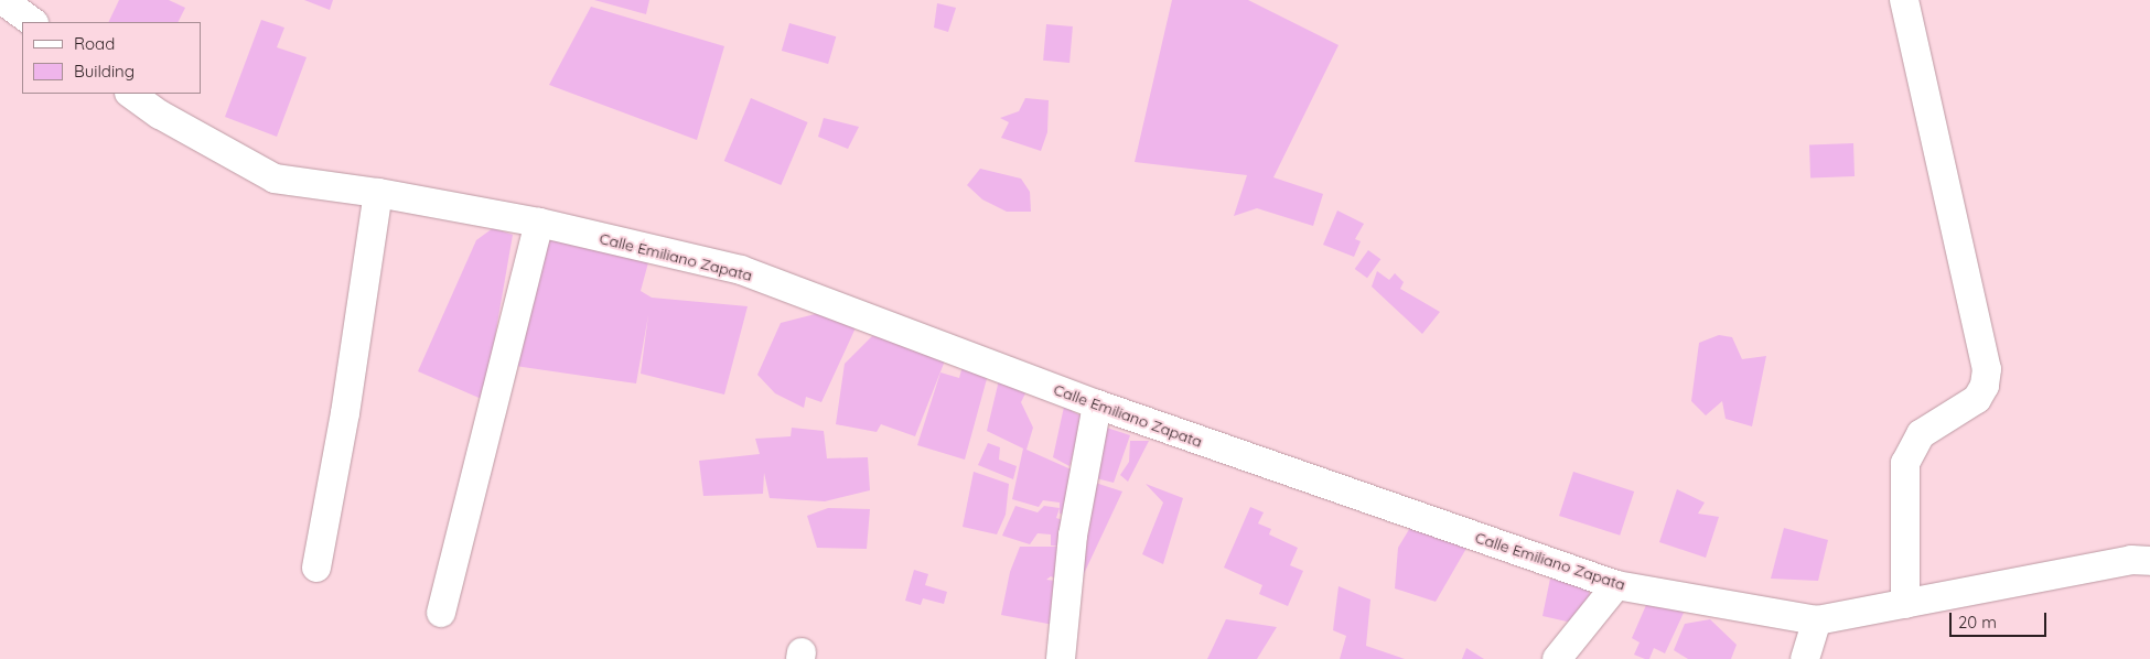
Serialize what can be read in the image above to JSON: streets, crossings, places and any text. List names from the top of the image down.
{
  "streets": {
    "street": ["Calle Emiliano Zapata"]
  },
  "legend": ["Road", "Building"],
  "scale_bar": "20 m"
}
